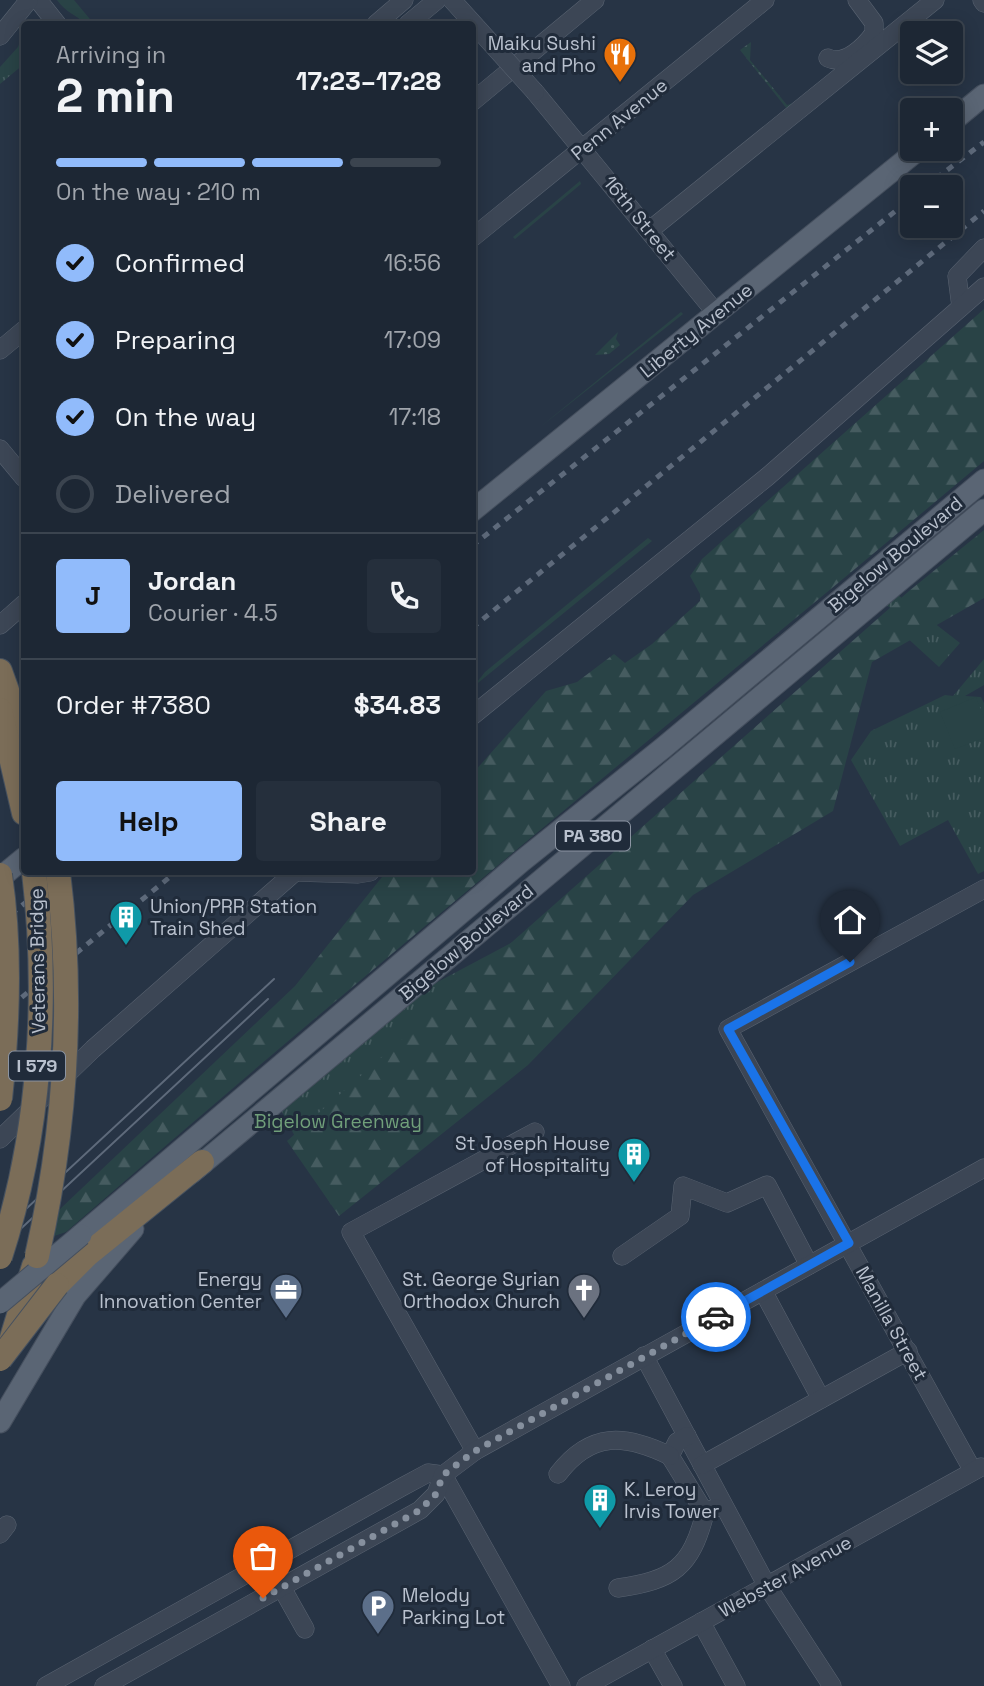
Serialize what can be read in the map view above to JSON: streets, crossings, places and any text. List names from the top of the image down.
{
  "streets": {
    "highway": ["Veterans Bridge", "I 579"],
    "main road": ["Liberty Avenue", "Bigelow Boulevard", "PA 380"],
    "street": [
      "Penn Avenue",
      "16th Street",
      "Manilla Street",
      "Webster Avenue"
    ]
  },
  "crossings": [
    ["Penn Avenue", "16th Street"],
    ["16th Street", "Liberty Avenue"],
    ["Manilla Street", "Webster Avenue"]
  ],
  "parks": ["Bigelow Greenway"],
  "places": {
    "restaurant": ["Maiku Sushi and Pho"],
    "building": ["Union/PRR Station Train Shed", "St Joseph House of Hospitality", "K. Leroy Irvis Tower"],
    "office": ["Energy Innovation Center"],
    "church": ["St. George Syrian Orthodox Church"],
    "parking": ["Melody Parking Lot"]
  },
  "page": {
    "map_buttons": ["+", "−"],
    "heading": ["2 min", "Arriving in", "17:23–17:28"],
    "panel": [
      "Jordan",
      "Courier · 4.5",
      "Order #7380",
      "$34.83"
    ],
    "bar": "On the way · 210 m",
    "list": [
      ["Confirmed", "16:56"],
      ["Preparing", "17:09"],
      ["On the way", "17:18"],
      "Delivered"
    ],
    "round": "J",
    "buttons": ["Help", "Share"]
  }
}
